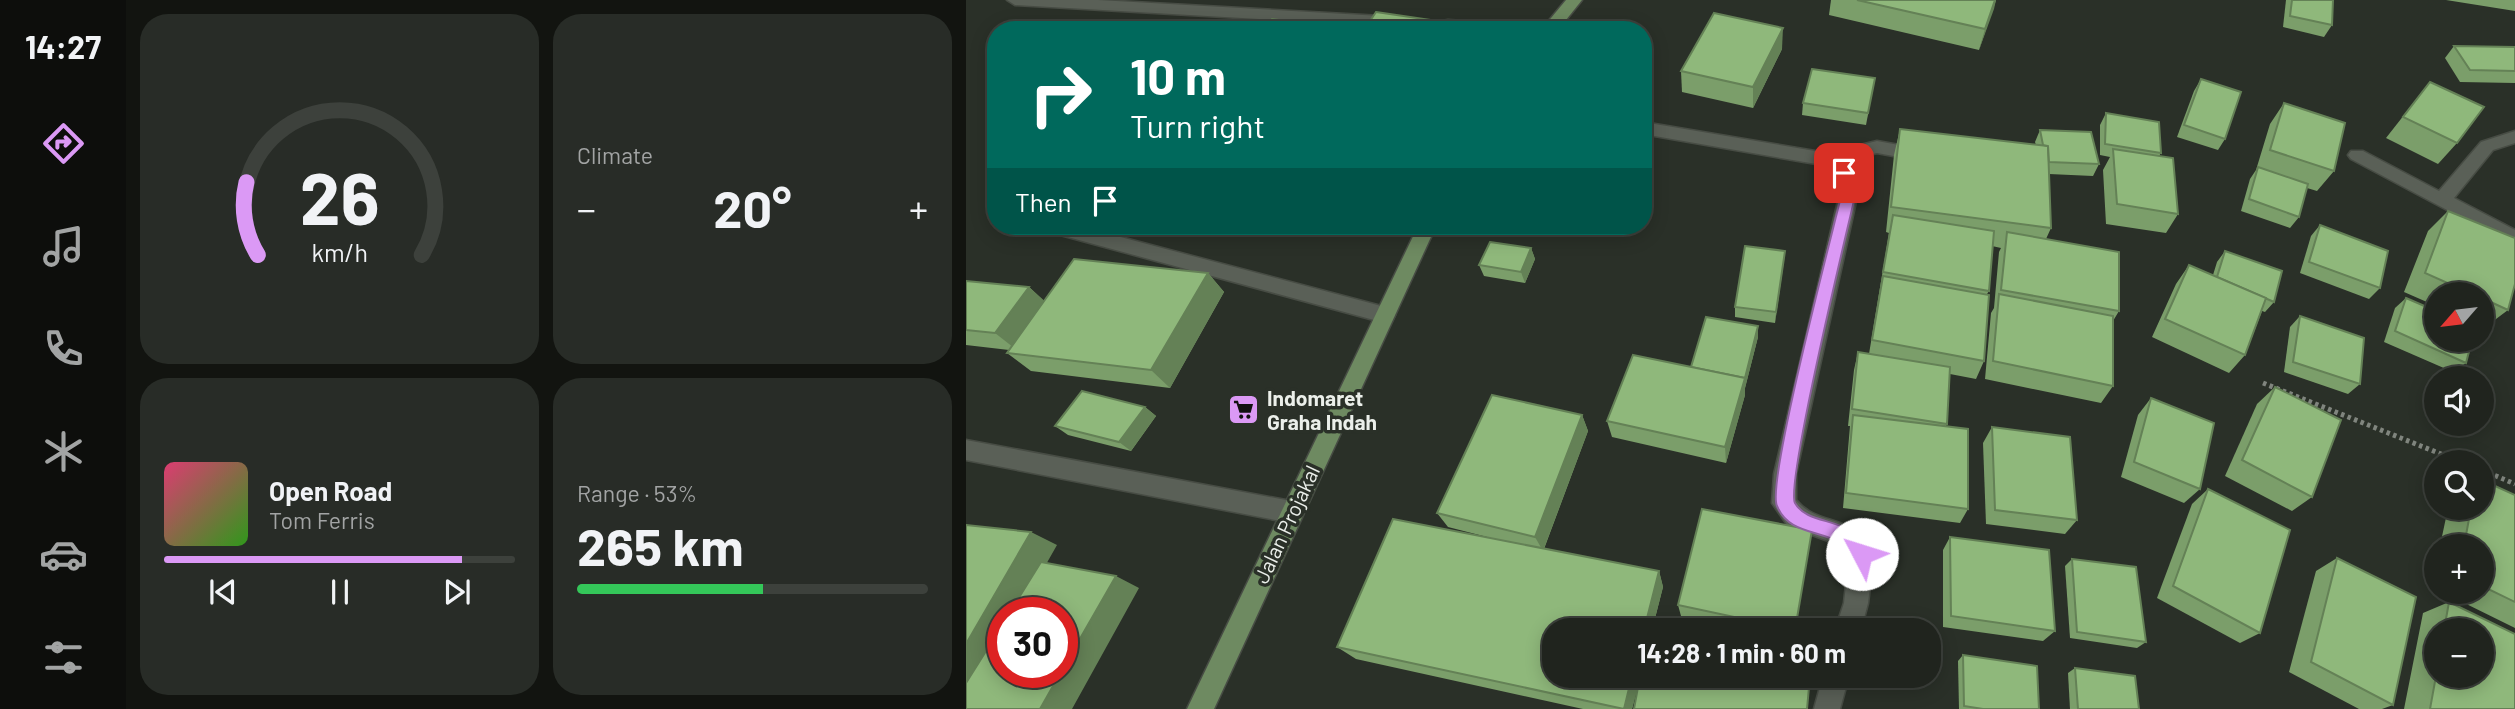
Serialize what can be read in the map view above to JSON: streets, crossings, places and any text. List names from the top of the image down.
{
  "streets": {
    "main road": ["Jalan Projakal"]
  },
  "places": {
    "supermarket": ["Indomaret Graha Indah"]
  },
  "north": "bottom left",
  "page": {
    "tabs": "14:27",
    "tile": [
      "Climate",
      ["Range · 53%", "265 km"]
    ],
    "turn": ["10 m", "Turn right"],
    "then": "Then",
    "heat": ["−", "20°", "+"],
    "map_buttons": ["+", "−"],
    "song": ["Open Road", "Tom Ferris"],
    "limit": "30",
    "trip": "14:28 · 1 min · 60 m",
    "gauge": ["26", "km/h"]
  }
}
